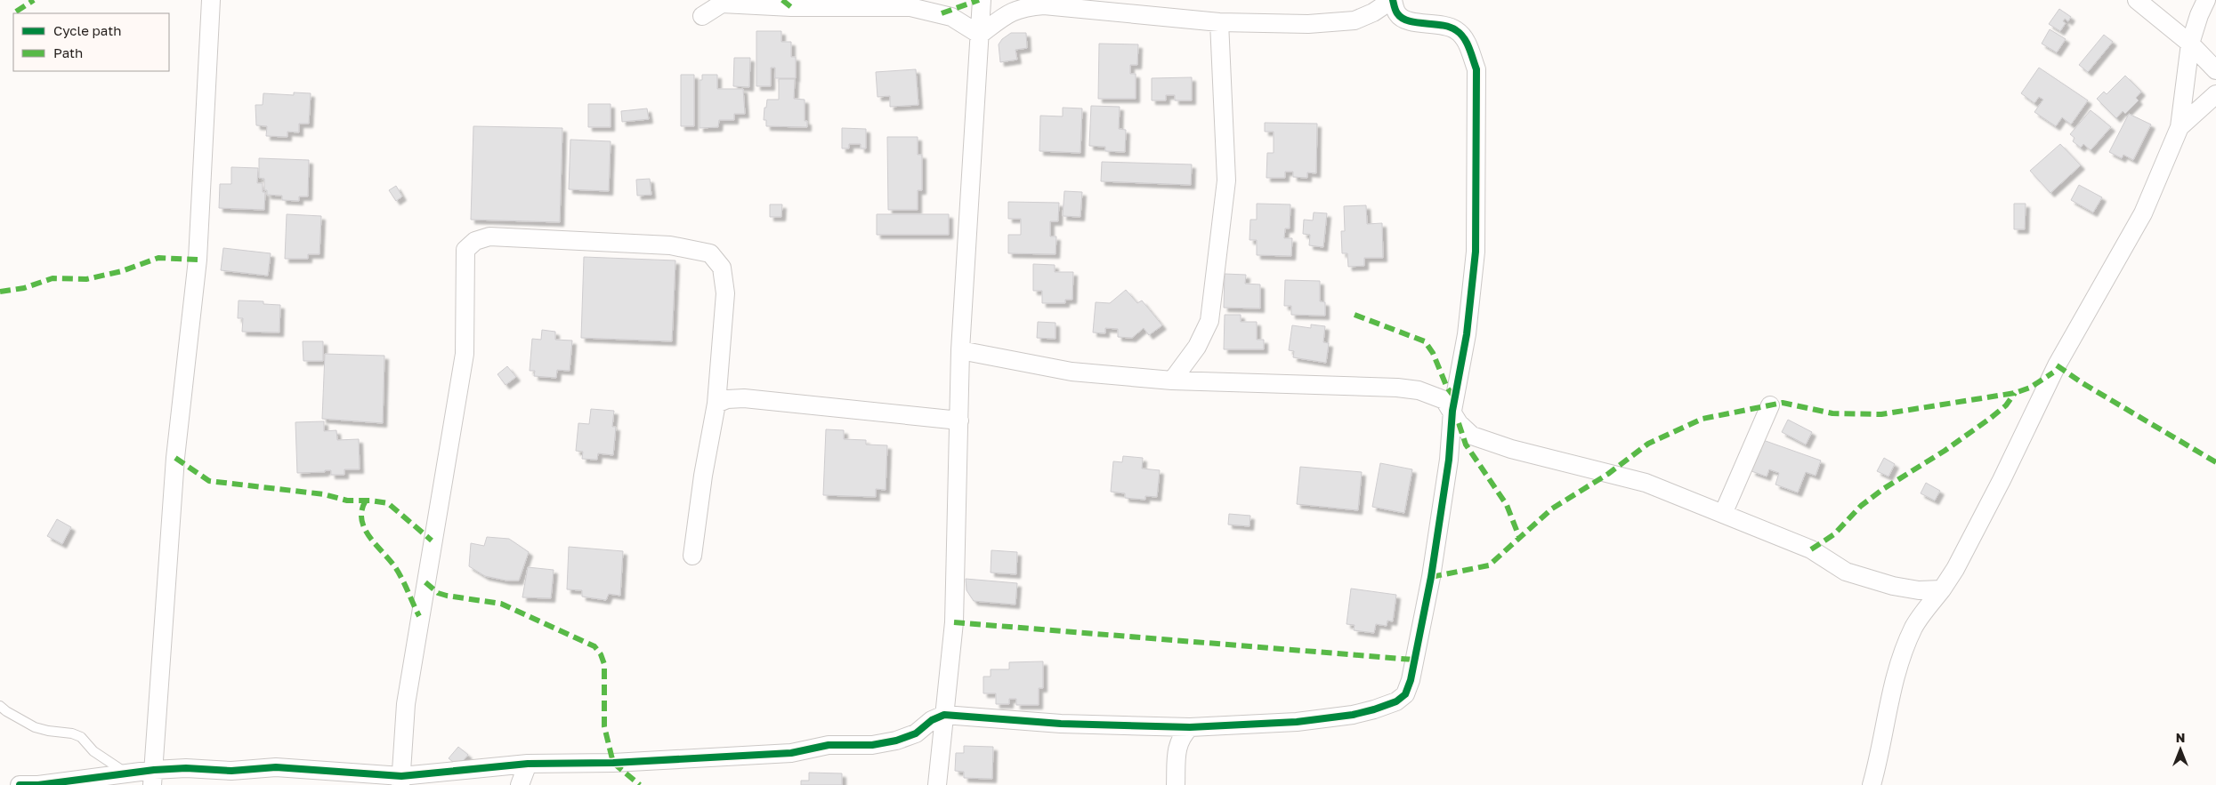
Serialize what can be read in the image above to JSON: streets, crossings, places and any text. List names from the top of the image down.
{
  "legend": ["Cycle path", "Path"],
  "north": "top"
}
